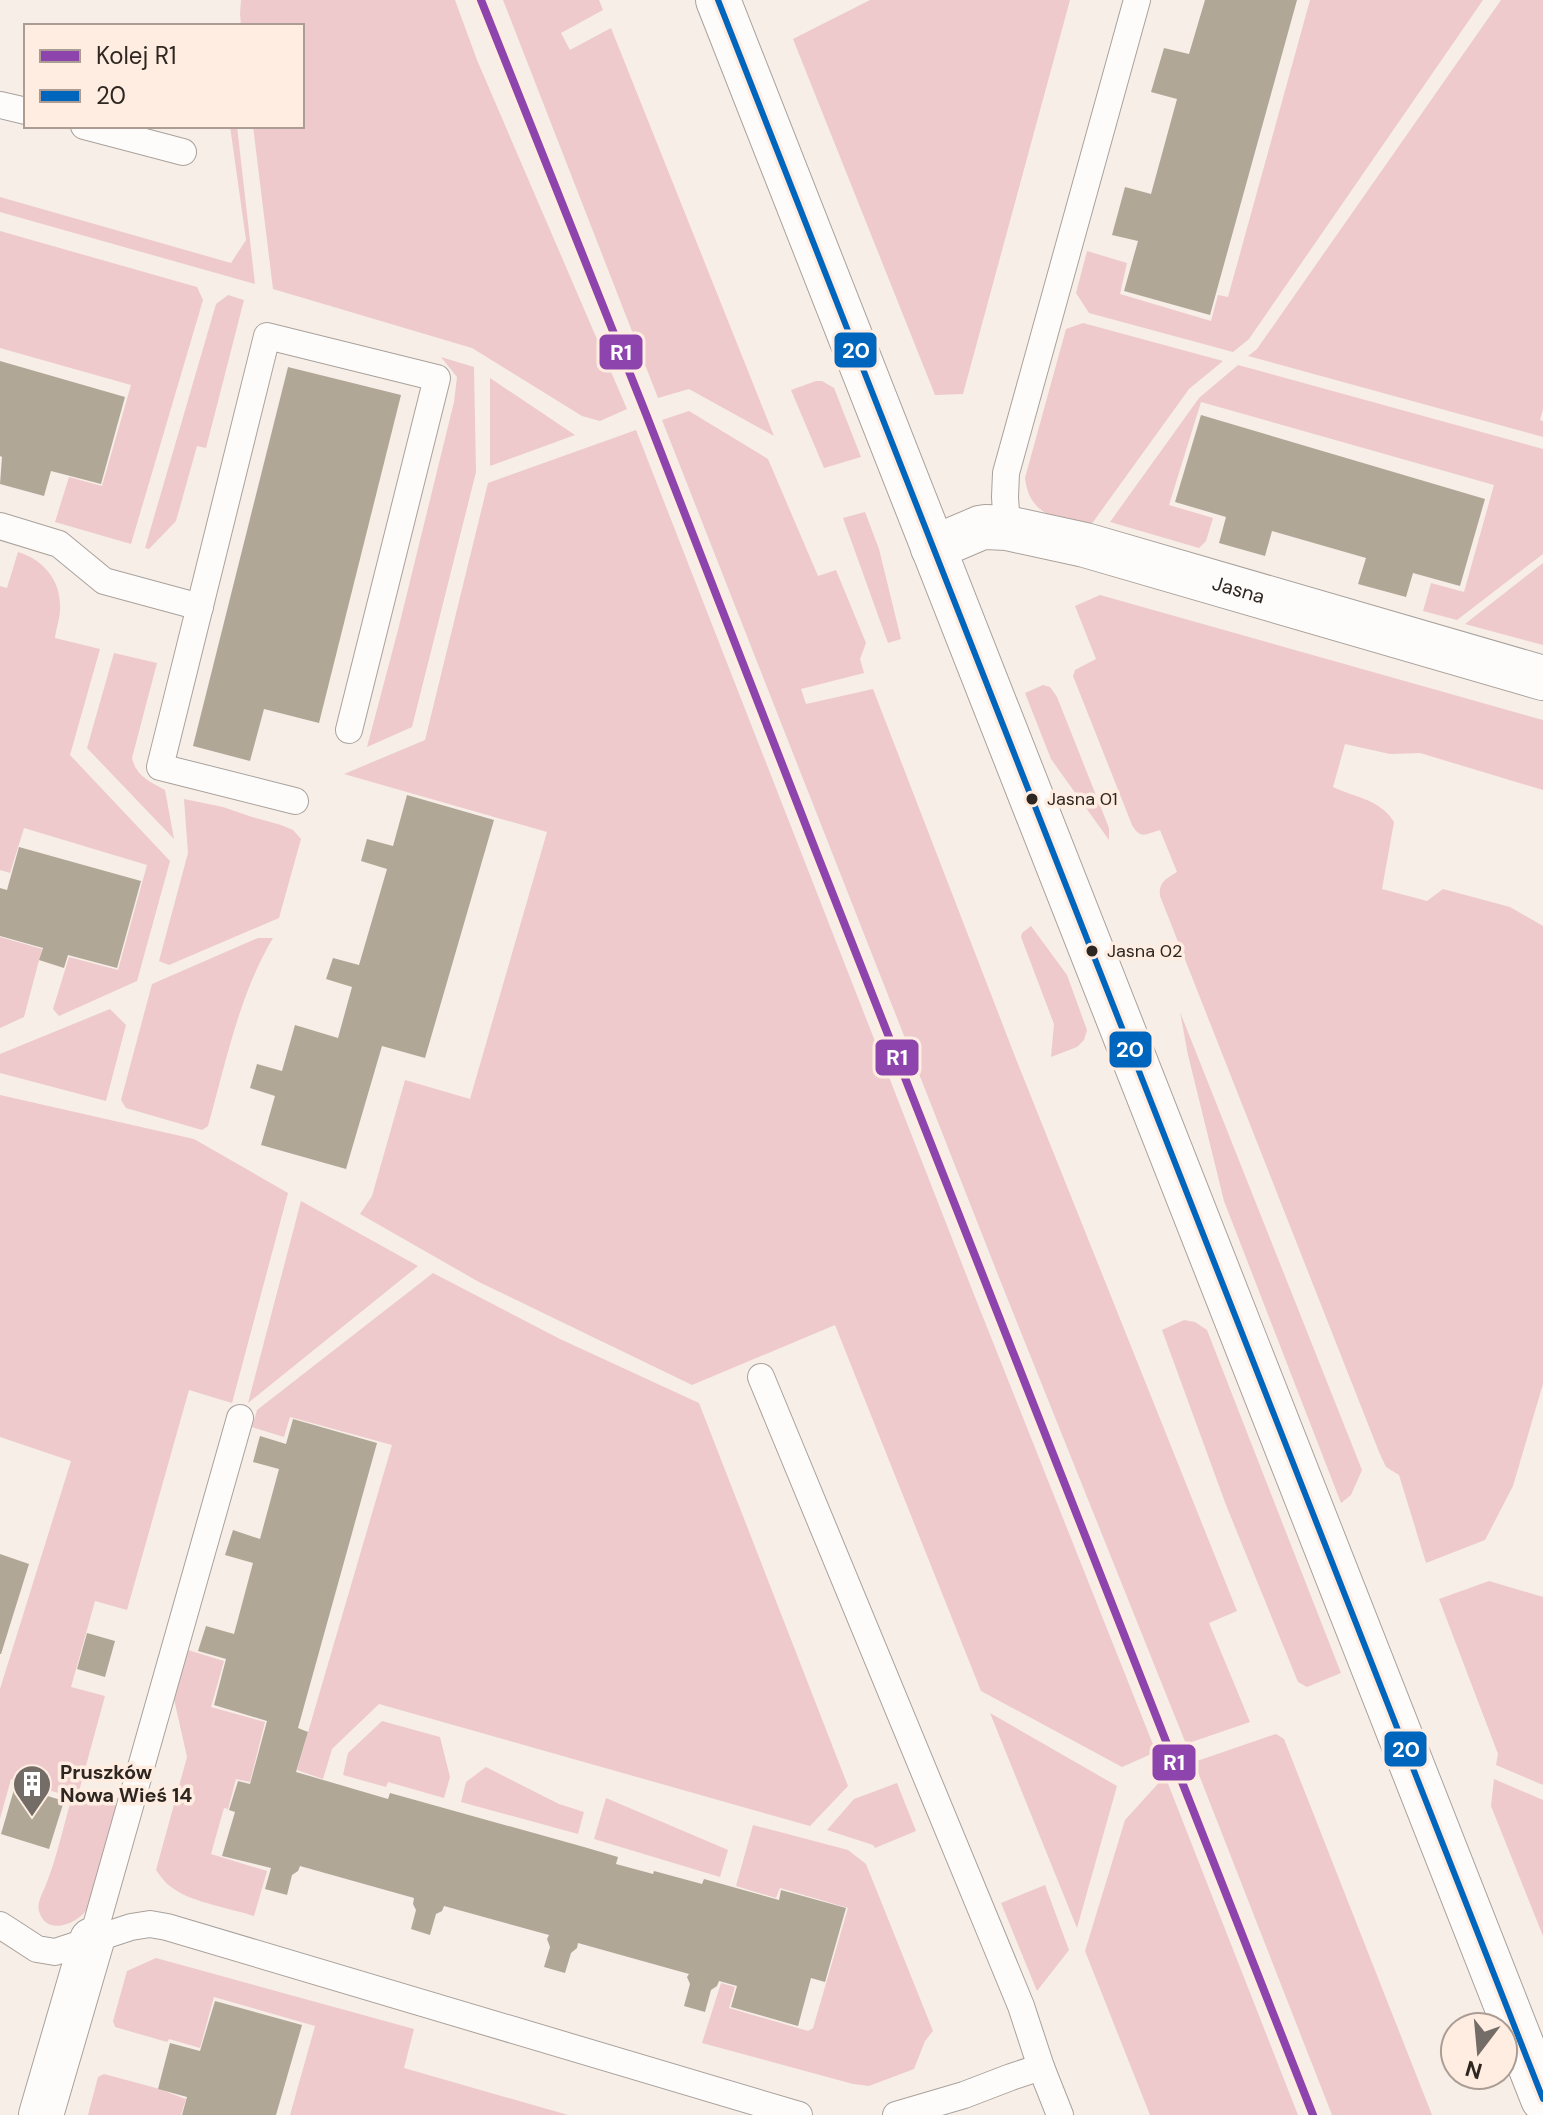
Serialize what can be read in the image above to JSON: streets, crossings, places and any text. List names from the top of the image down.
{
  "streets": {
    "street": ["Jasna"]
  },
  "places": {
    "other": ["Jasna 01", "Jasna 02"],
    "building": ["Pruszków Nowa Wieś 14"]
  },
  "lines": ["rail line R1", "transit line 20"],
  "legend": ["Kolej R1", "20"],
  "north": "bottom"
}
